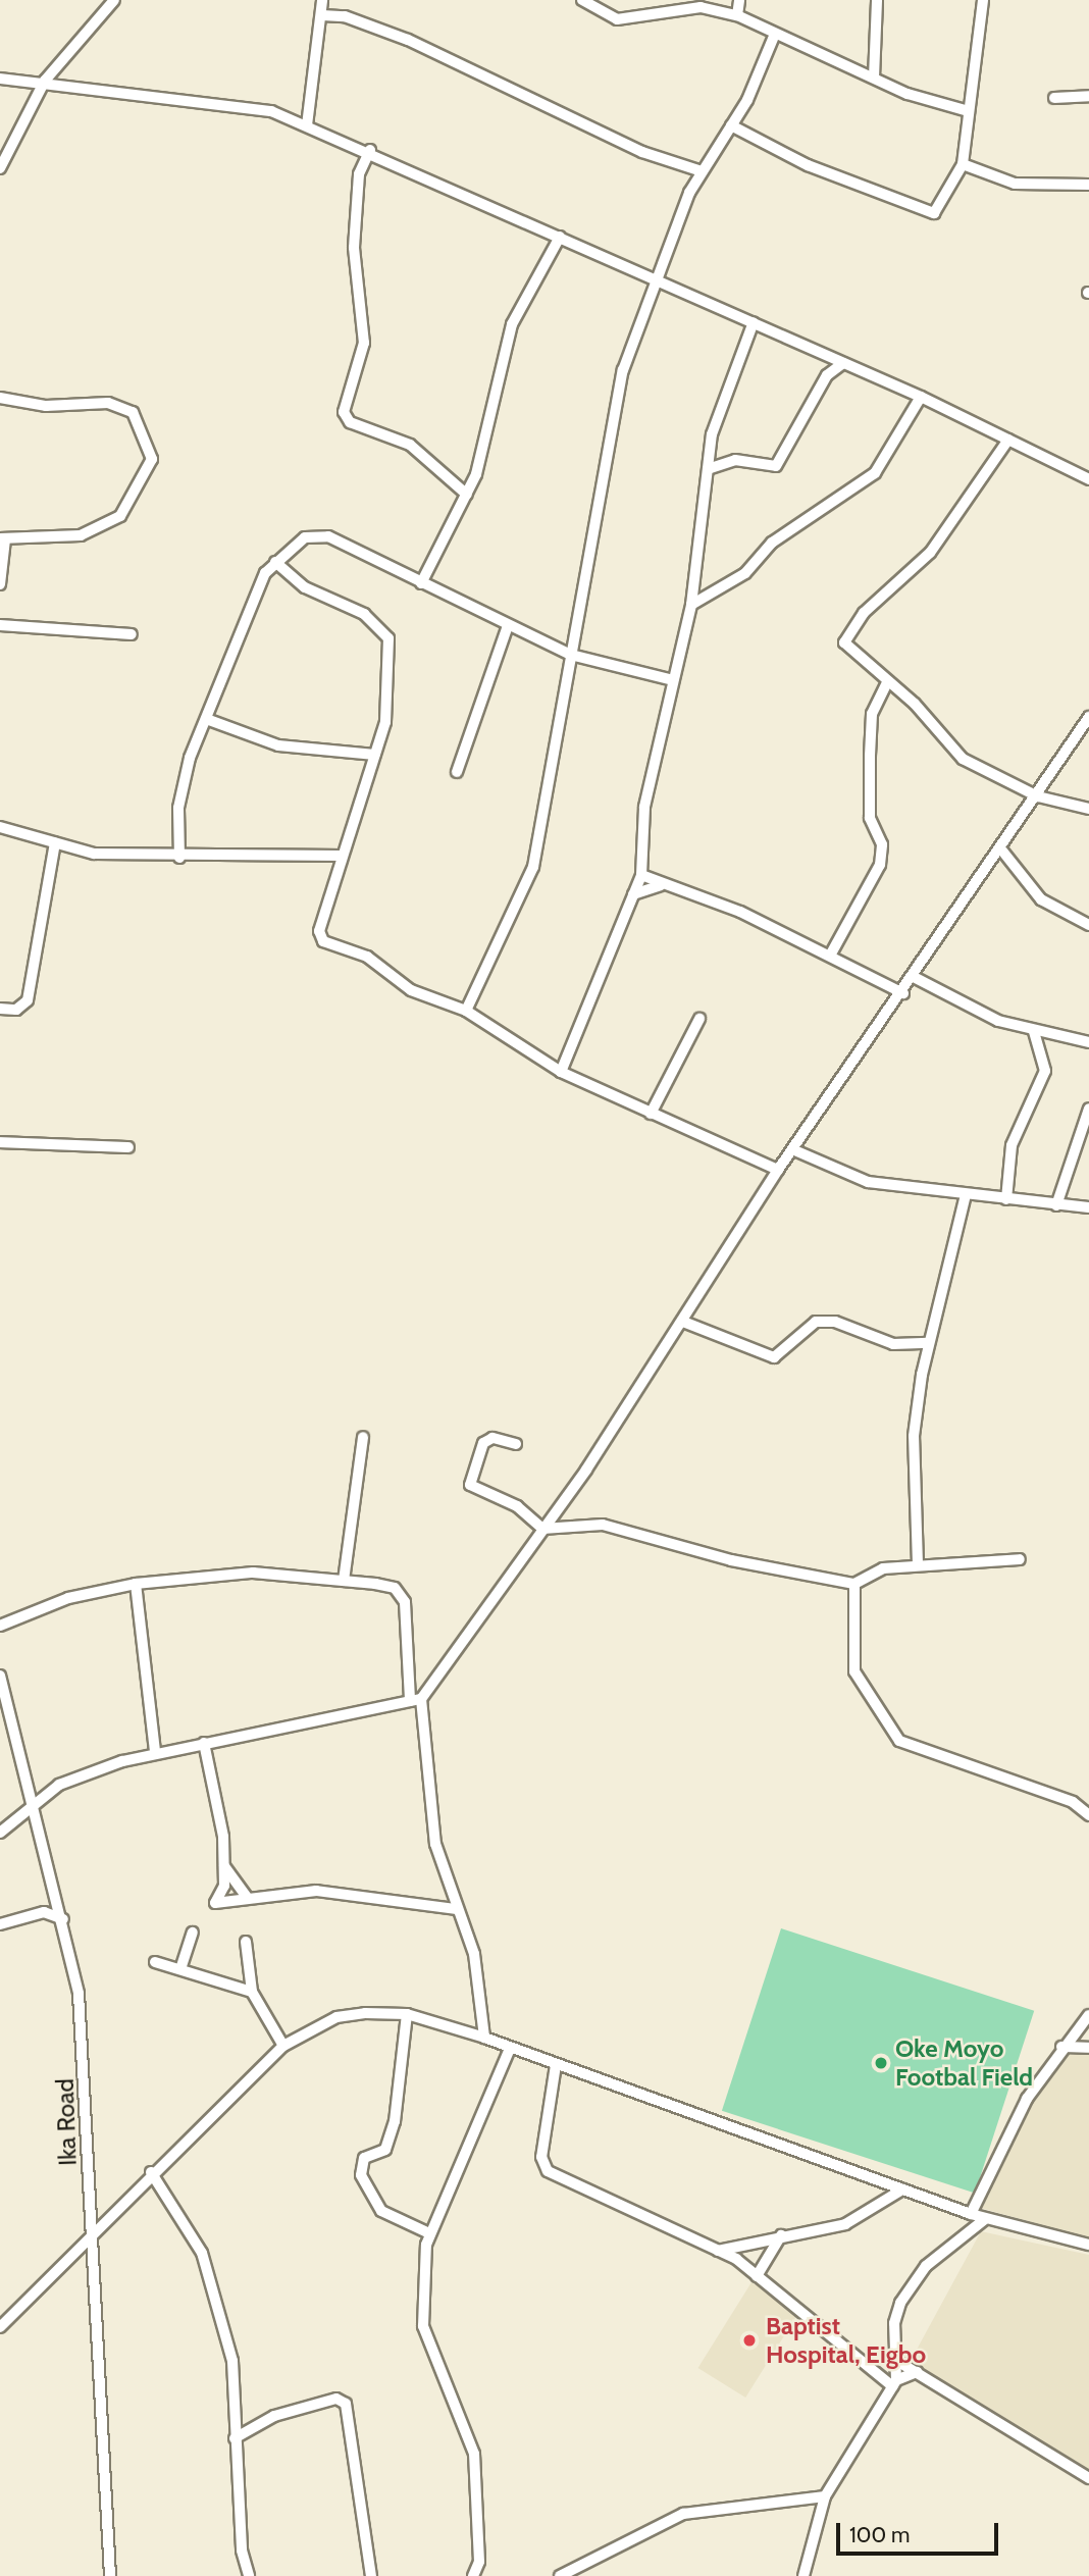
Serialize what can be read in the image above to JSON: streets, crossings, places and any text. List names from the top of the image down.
{
  "streets": {
    "street": ["Ika Road"]
  },
  "places": ["Oke Moyo Footbal Field", "Baptist Hospital, Eigbo"],
  "scale_bar": "100 m"
}
